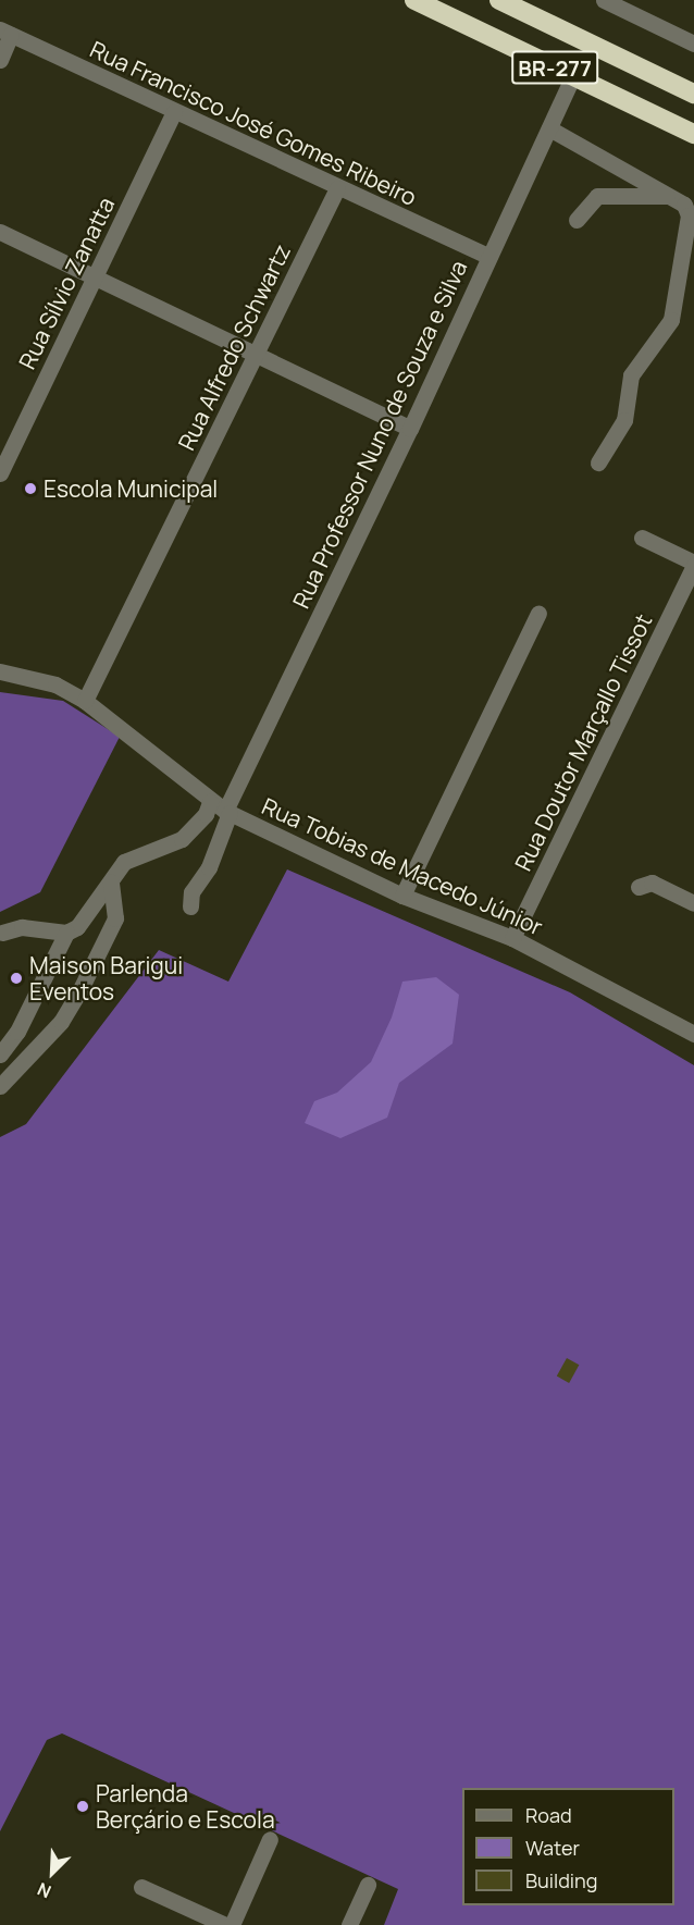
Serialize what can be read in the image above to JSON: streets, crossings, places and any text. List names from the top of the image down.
{
  "streets": {
    "highway": ["BR-277"],
    "street": [
      "Rua Francisco José Gomes Ribeiro",
      "Rua Sílvio Zanatta",
      "Rua Alfredo Schwartz",
      "Rua Professor Nuno de Souza e Silva",
      "Rua Doutor Marçallo Tissot",
      "Rua Tobias de Macedo Júnior"
    ]
  },
  "crossings": [
    ["BR-277", "Rua Professor Nuno de Souza e Silva"],
    ["Rua Francisco José Gomes Ribeiro", "Rua Sílvio Zanatta"],
    ["Rua Francisco José Gomes Ribeiro", "Rua Alfredo Schwartz"],
    ["Rua Francisco José Gomes Ribeiro", "Rua Professor Nuno de Souza e Silva"],
    ["Rua Alfredo Schwartz", "Rua Tobias de Macedo Júnior"],
    ["Rua Professor Nuno de Souza e Silva", "Rua Tobias de Macedo Júnior"],
    ["Rua Doutor Marçallo Tissot", "Rua Tobias de Macedo Júnior"]
  ],
  "places": ["Escola Municipal", "Maison Barigui Eventos", "Parlenda Berçário e Escola"],
  "legend": ["Road", "Water", "Building"],
  "north": "bottom left"
}
